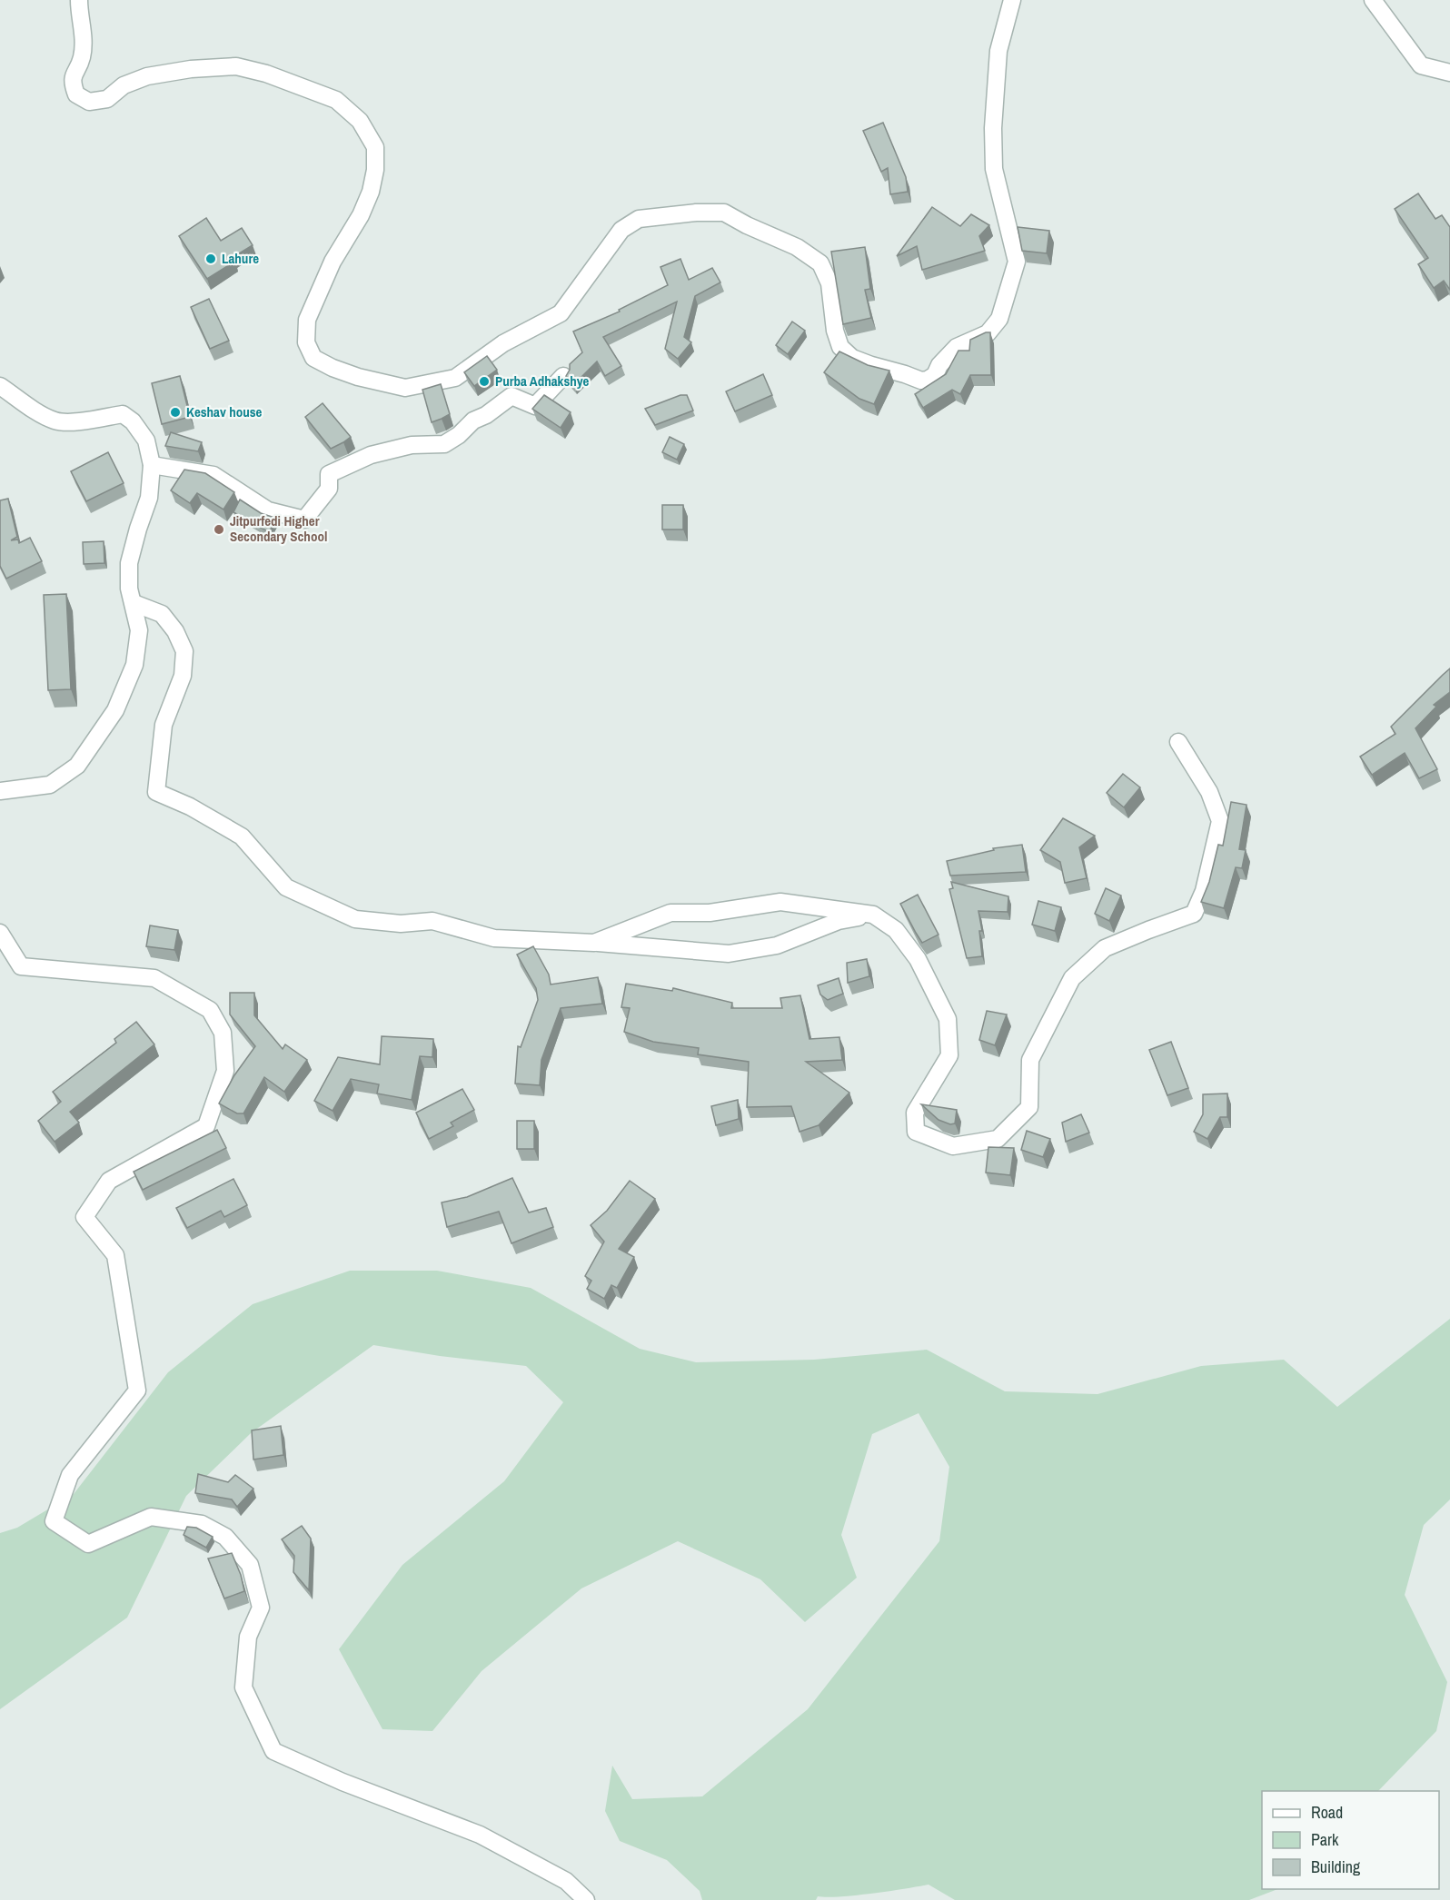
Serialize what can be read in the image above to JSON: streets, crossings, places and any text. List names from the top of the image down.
{
  "places": [
    "Lahure",
    "Purba Adhakshye",
    "Keshav house",
    "Jitpurfedi Higher Secondary School"
  ],
  "legend": ["Road", "Park", "Building"]
}
